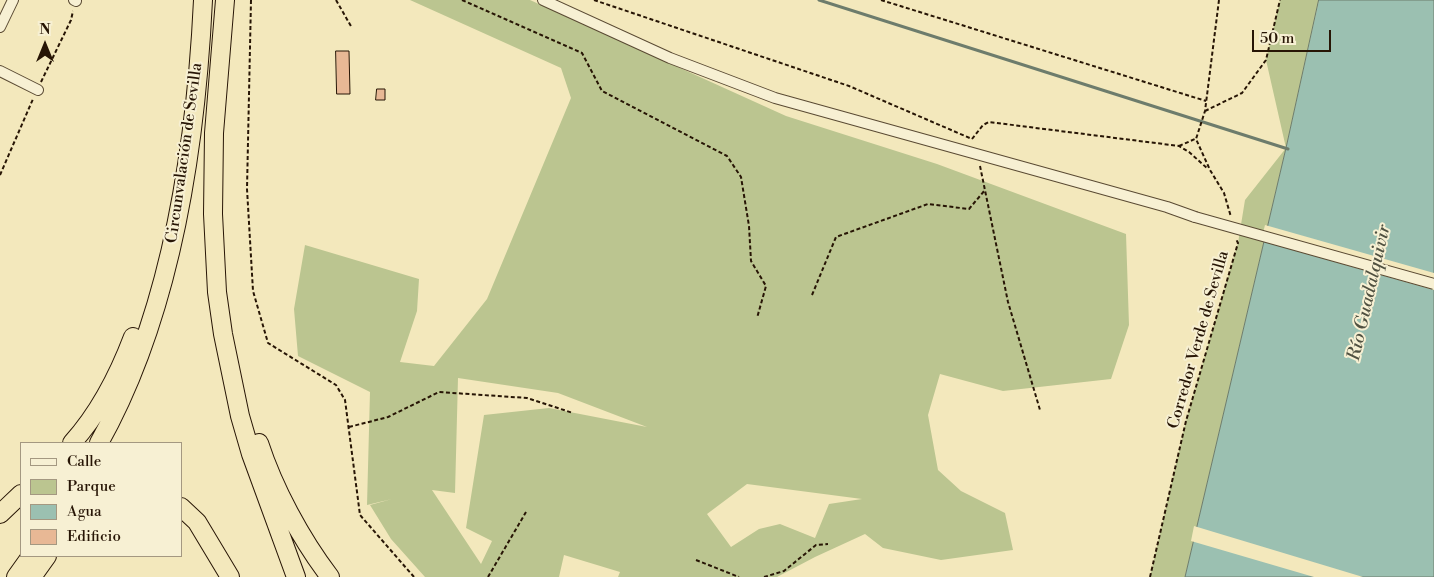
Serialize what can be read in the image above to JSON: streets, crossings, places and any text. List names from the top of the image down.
{
  "streets": {
    "highway": ["Circunvalación de Sevilla"],
    "path": ["Corredor Verde de Sevilla"]
  },
  "water": ["Río Guadalquivir"],
  "legend": [
    "Calle",
    "Parque",
    "Agua",
    "Edificio"
  ],
  "scale_bar": "50 m",
  "north": "top"
}
